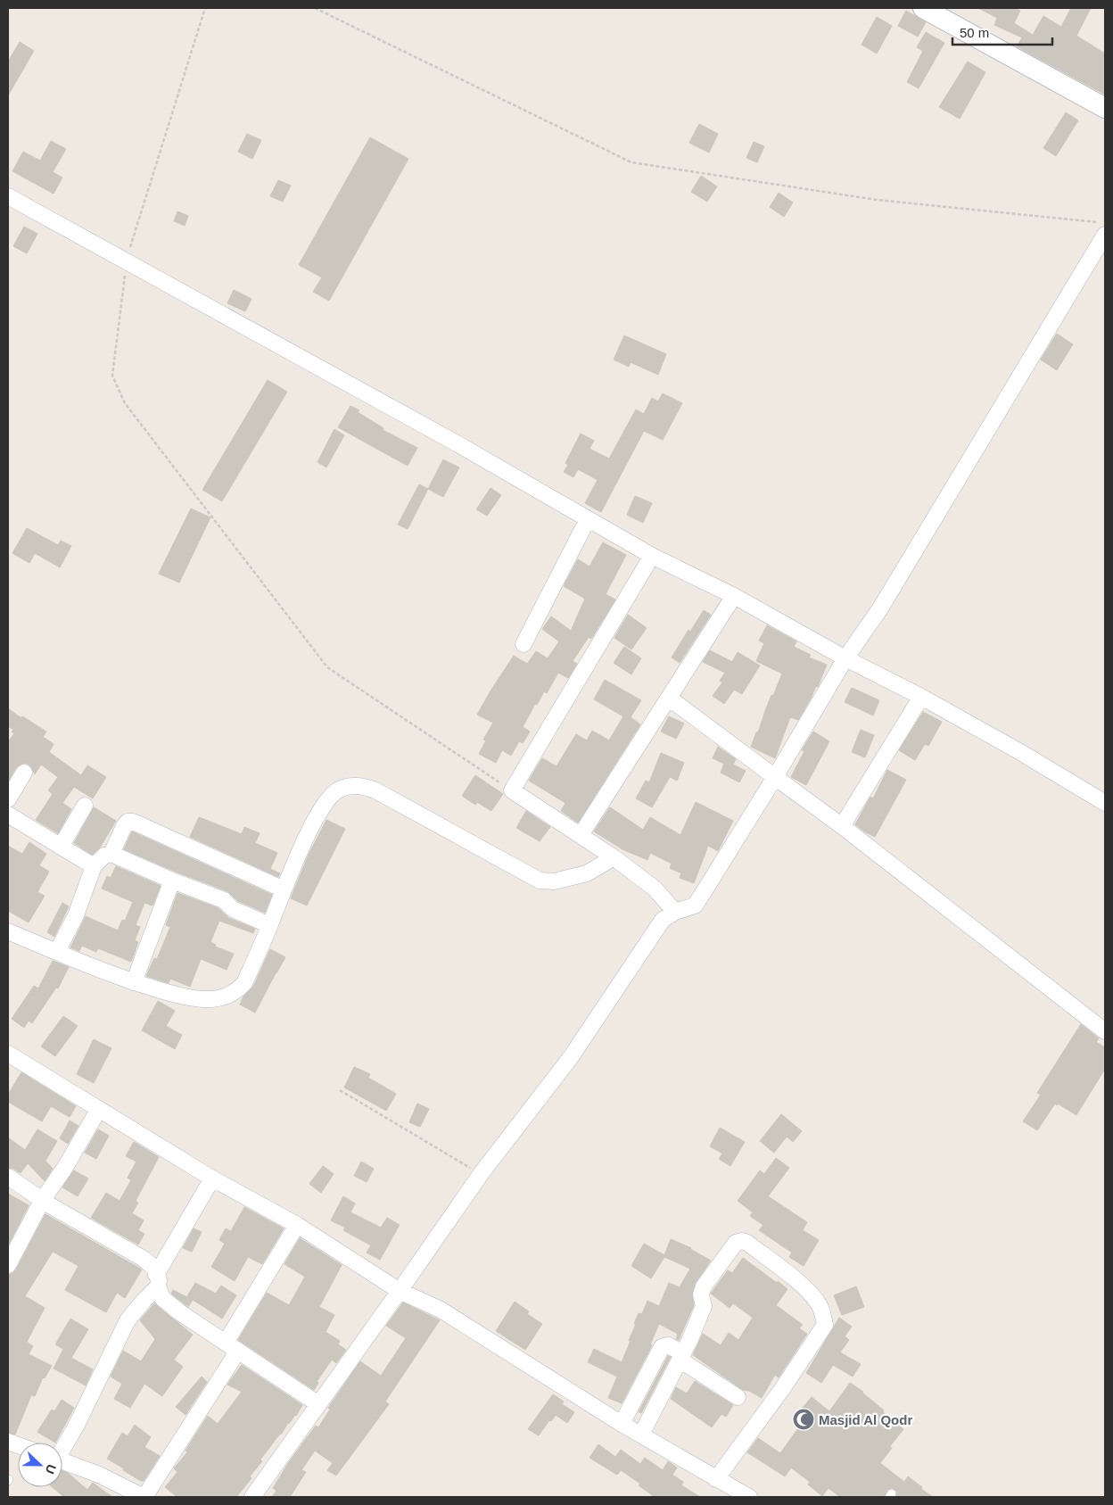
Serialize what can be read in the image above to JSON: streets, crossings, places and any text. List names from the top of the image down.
{
  "places": {
    "mosque": ["Masjid Al Qodr"]
  },
  "scale_bar": "50 m",
  "north": "right"
}
